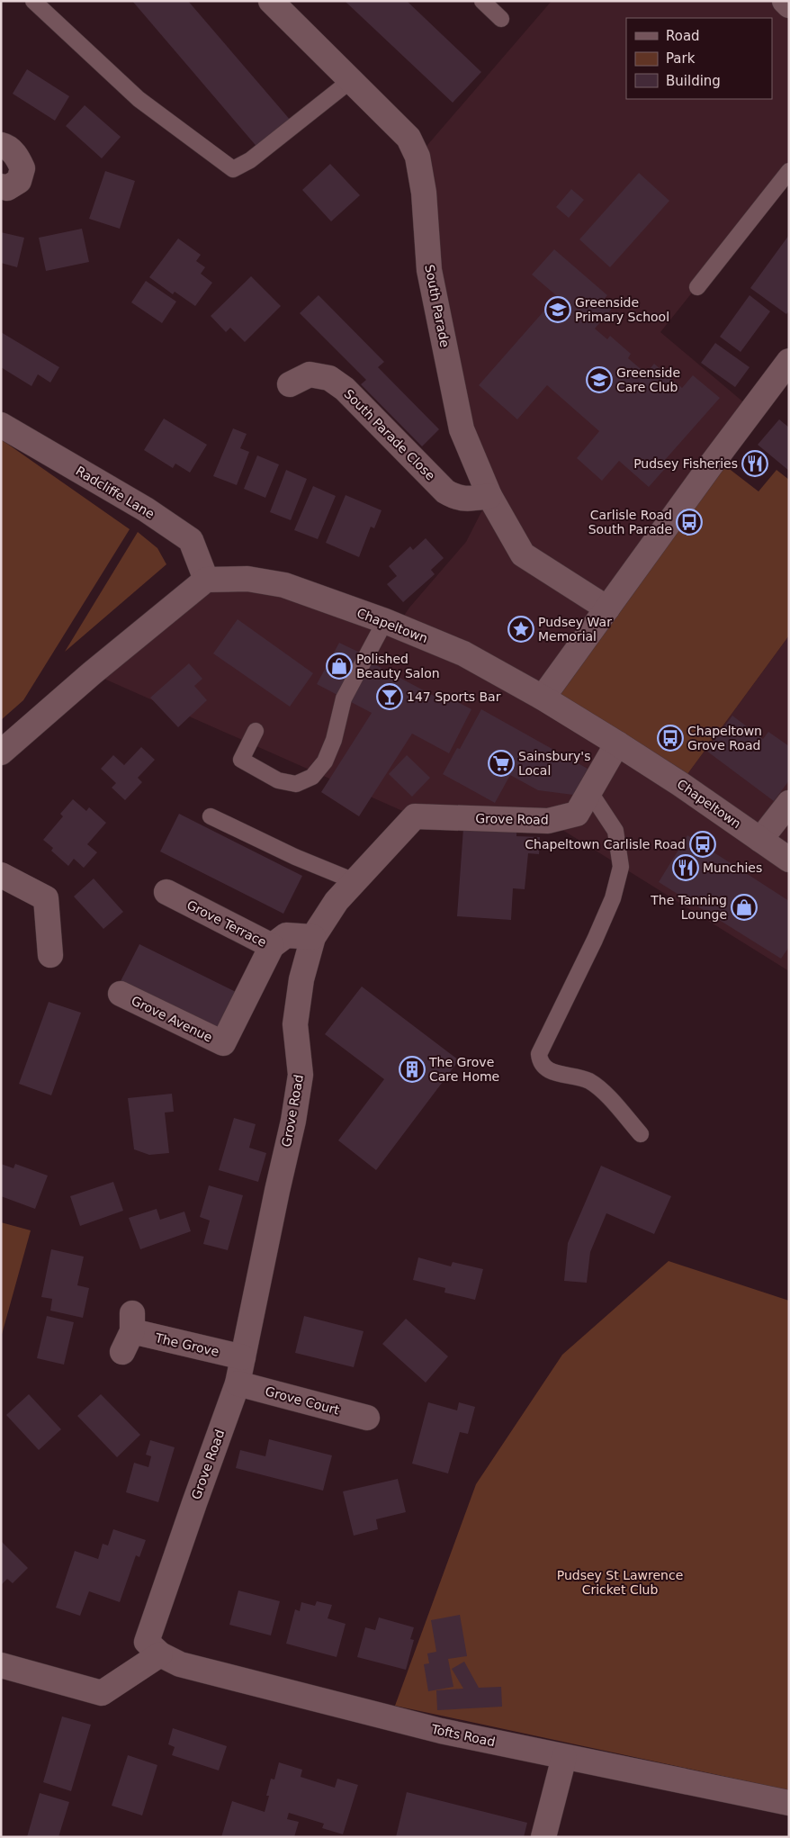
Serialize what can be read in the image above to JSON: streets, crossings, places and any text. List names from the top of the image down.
{
  "streets": {
    "street": [
      "South Parade",
      "South Parade Close",
      "Radcliffe Lane",
      "Chapeltown",
      "Grove Road",
      "Grove Terrace",
      "Grove Avenue",
      "The Grove",
      "Grove Court",
      "Tofts Road"
    ]
  },
  "crossings": [
    ["South Parade", "South Parade Close"],
    ["Radcliffe Lane", "Chapeltown"],
    ["Chapeltown", "Grove Road"],
    ["Grove Road", "Grove Terrace"],
    ["Grove Road", "The Grove"],
    ["Grove Road", "Grove Court"],
    ["Grove Road", "Tofts Road"],
    ["Grove Terrace", "Grove Avenue"]
  ],
  "parks": ["Pudsey St Lawrence Cricket Club"],
  "places": {
    "school or university": ["Greenside Primary School", "Greenside Care Club"],
    "restaurant": ["Pudsey Fisheries", "Munchies"],
    "bus stop": ["Carlisle Road South Parade", "Chapeltown Grove Road", "Chapeltown Carlisle Road"],
    "place": ["Pudsey War Memorial"],
    "shop": ["Polished Beauty Salon", "The Tanning Lounge"],
    "bar": ["147 Sports Bar"],
    "supermarket": ["Sainsbury's Local"],
    "building": ["The Grove Care Home"]
  },
  "legend": ["Road", "Park", "Building"]
}
